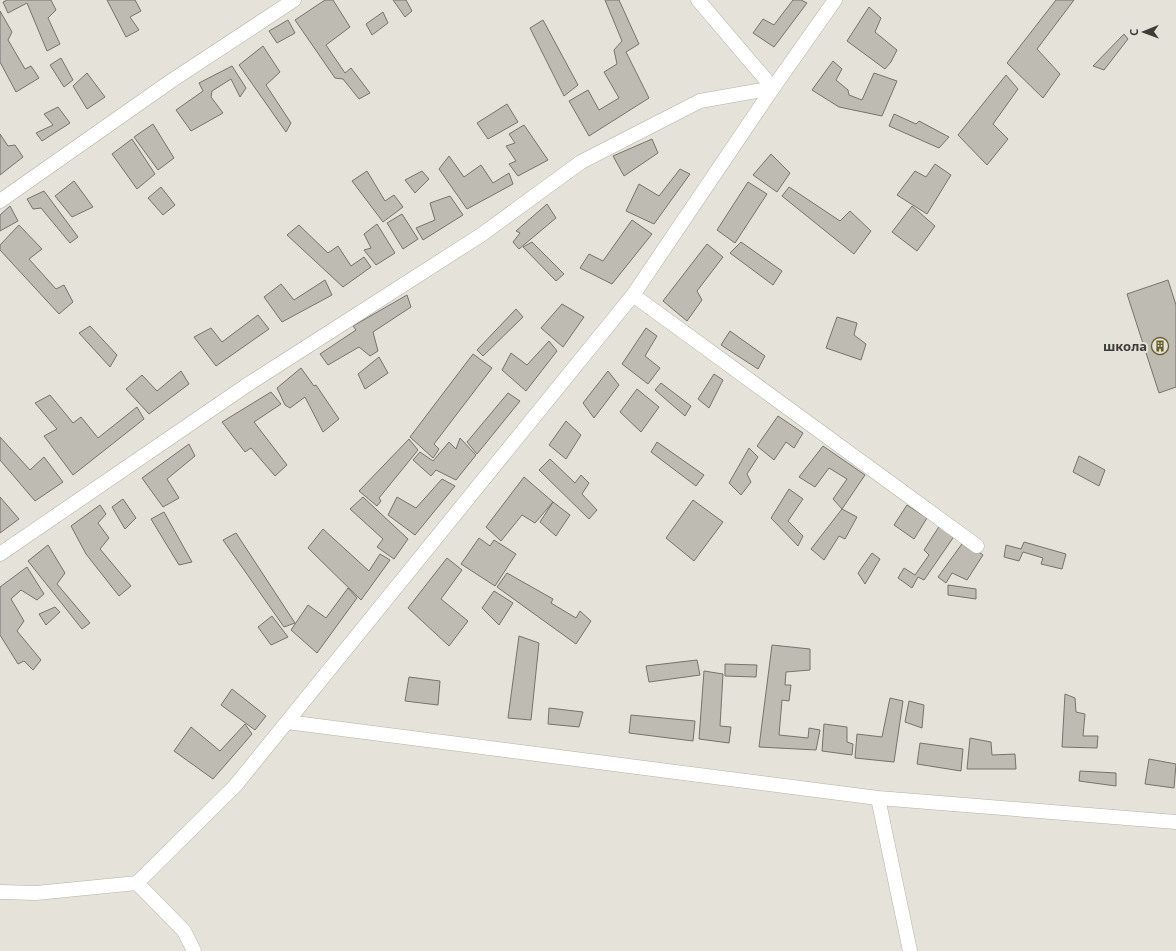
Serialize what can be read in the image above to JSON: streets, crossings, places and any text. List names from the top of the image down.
{
  "places": {
    "building": ["школа"]
  },
  "north": "left"
}
